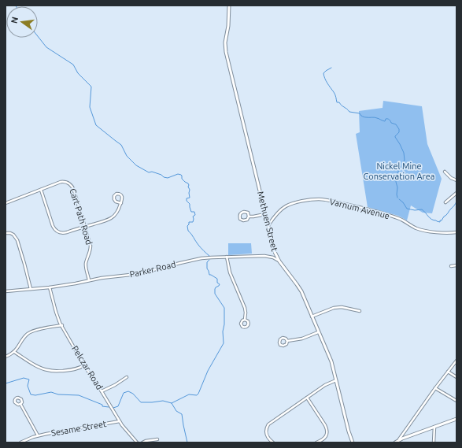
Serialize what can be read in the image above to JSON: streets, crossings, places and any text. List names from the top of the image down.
{
  "streets": {
    "street": [
      "Varnum Avenue",
      "Cart Path Road",
      "Methuen Street",
      "Parker Road",
      "Pelczar Road",
      "Sesame Street"
    ]
  },
  "crossings": [
    ["Varnum Avenue", "Methuen Street"],
    ["Cart Path Road", "Parker Road"],
    ["Methuen Street", "Parker Road"],
    ["Parker Road", "Pelczar Road"],
    ["Pelczar Road", "Sesame Street"]
  ],
  "parks": ["Nickel Mine Conservation Area"],
  "north": "left"
}
